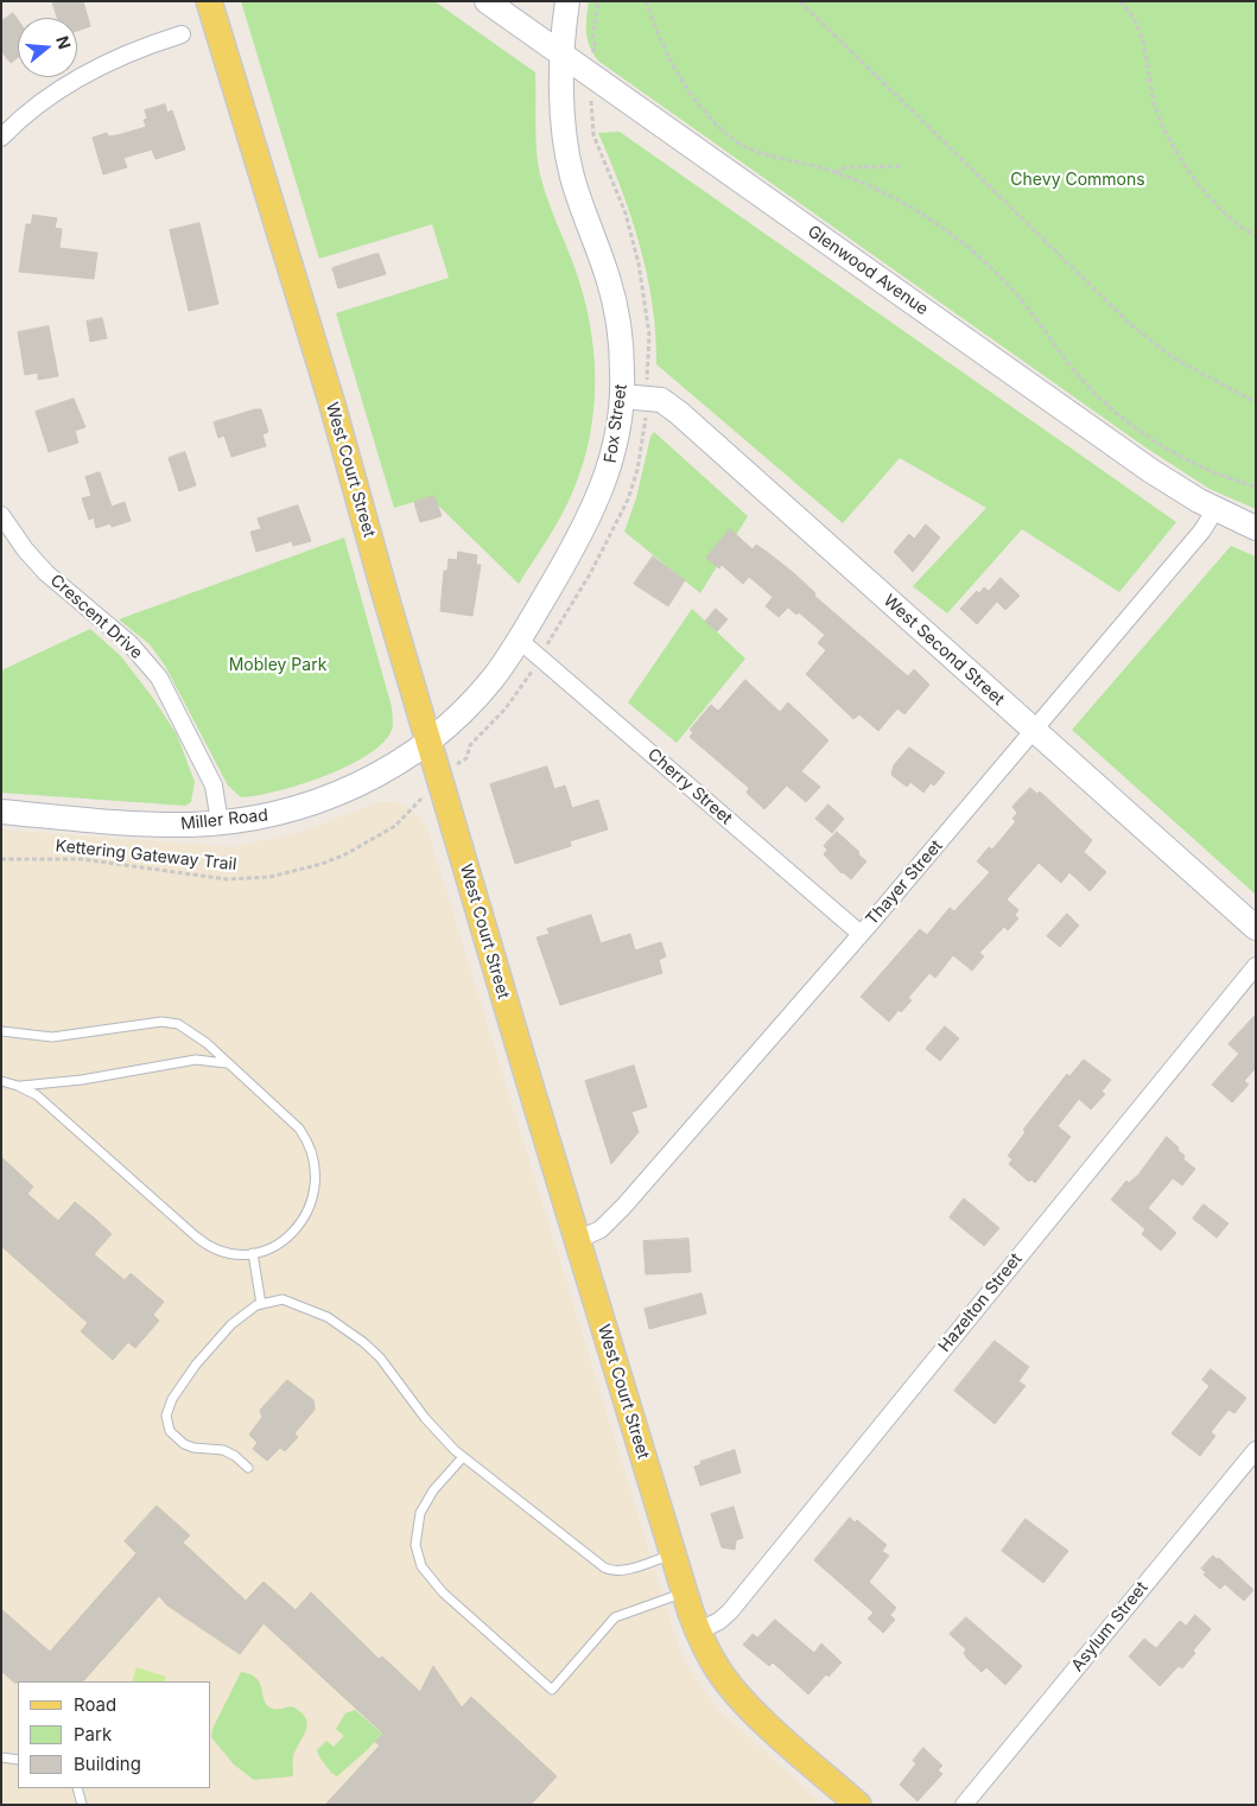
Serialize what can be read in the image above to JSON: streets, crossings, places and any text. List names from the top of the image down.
{
  "streets": {
    "main road": ["West Court Street"],
    "street": [
      "Glenwood Avenue",
      "Fox Street",
      "Crescent Drive",
      "West Second Street",
      "Cherry Street",
      "Miller Road",
      "Thayer Street",
      "Hazelton Street",
      "Asylum Street"
    ],
    "path": ["Kettering Gateway Trail"]
  },
  "crossings": [
    ["Glenwood Avenue", "Fox Street"],
    ["Glenwood Avenue", "Thayer Street"],
    ["Fox Street", "West Court Street"],
    ["Fox Street", "West Second Street"],
    ["Fox Street", "Cherry Street"],
    ["Fox Street", "Miller Road"],
    ["West Court Street", "Miller Road"],
    ["West Court Street", "Thayer Street"],
    ["West Court Street", "Hazelton Street"],
    ["Crescent Drive", "Miller Road"],
    ["West Second Street", "Thayer Street"],
    ["Cherry Street", "Thayer Street"]
  ],
  "parks": ["Chevy Commons", "Mobley Park"],
  "legend": ["Road", "Park", "Building"],
  "north": "right"
}
